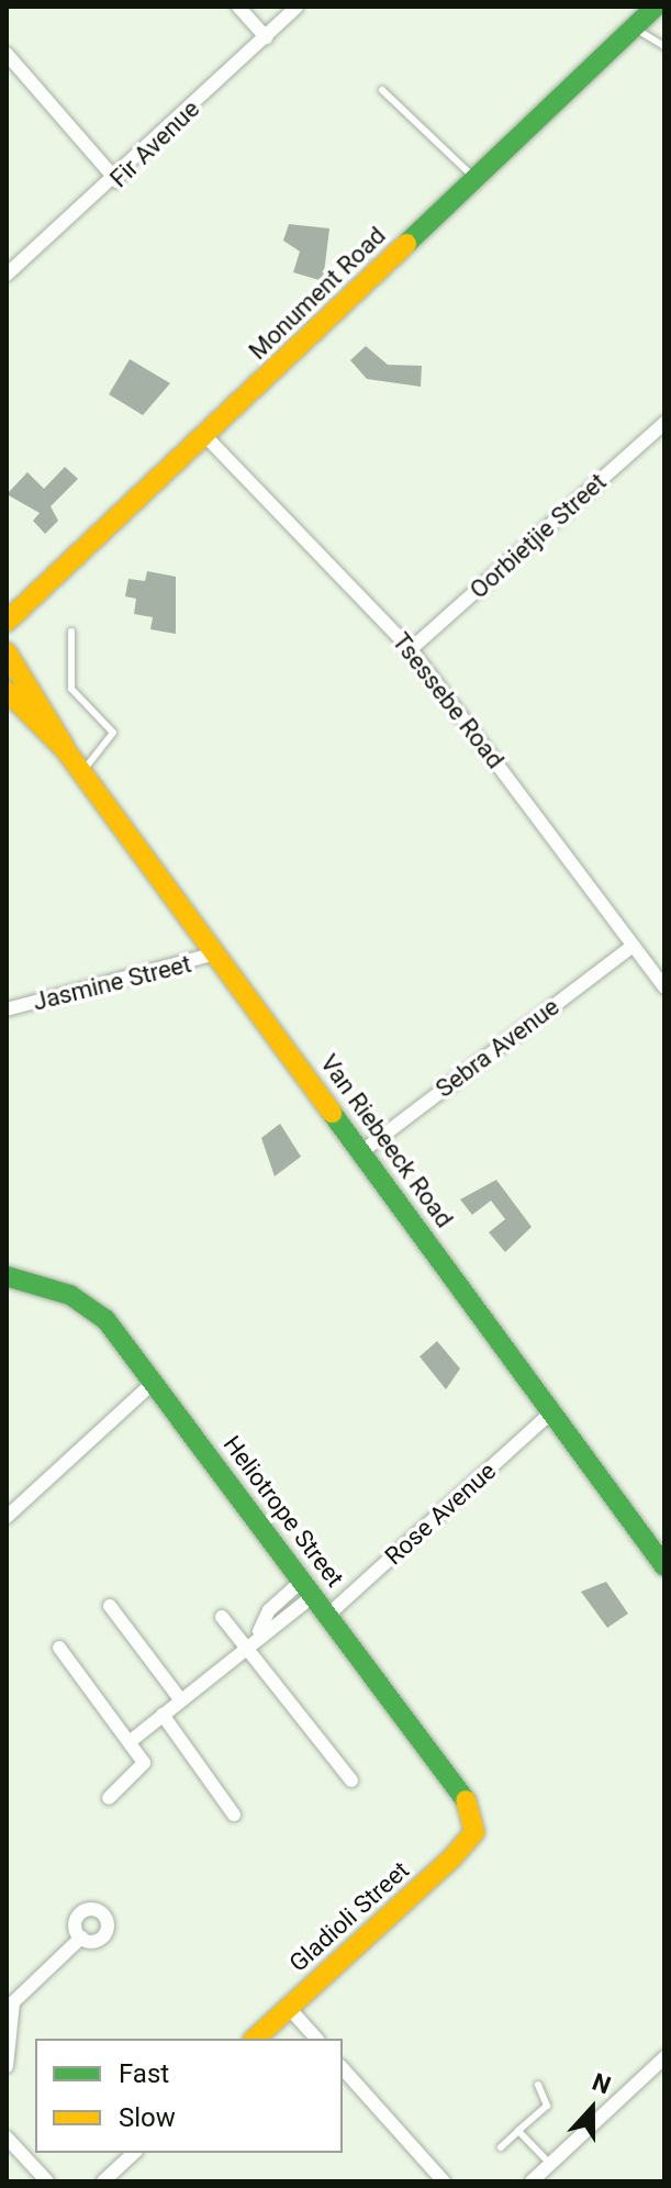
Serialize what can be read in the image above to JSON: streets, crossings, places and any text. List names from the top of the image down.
{
  "streets": {
    "street": [
      "Fir Avenue",
      "Monument Road",
      "Oorbietjie Street",
      "Tsessebe Road",
      "Jasmine Street",
      "Sebra Avenue",
      "Van Riebeeck Road",
      "Heliotrope Street",
      "Rose Avenue",
      "Gladioli Street"
    ]
  },
  "crossings": [
    ["Monument Road", "Tsessebe Road"],
    ["Oorbietjie Street", "Tsessebe Road"],
    ["Tsessebe Road", "Sebra Avenue"],
    ["Jasmine Street", "Van Riebeeck Road"],
    ["Sebra Avenue", "Van Riebeeck Road"],
    ["Van Riebeeck Road", "Rose Avenue"],
    ["Heliotrope Street", "Rose Avenue"],
    ["Heliotrope Street", "Gladioli Street"]
  ],
  "legend": ["Fast", "Slow"],
  "north": "top"
}
